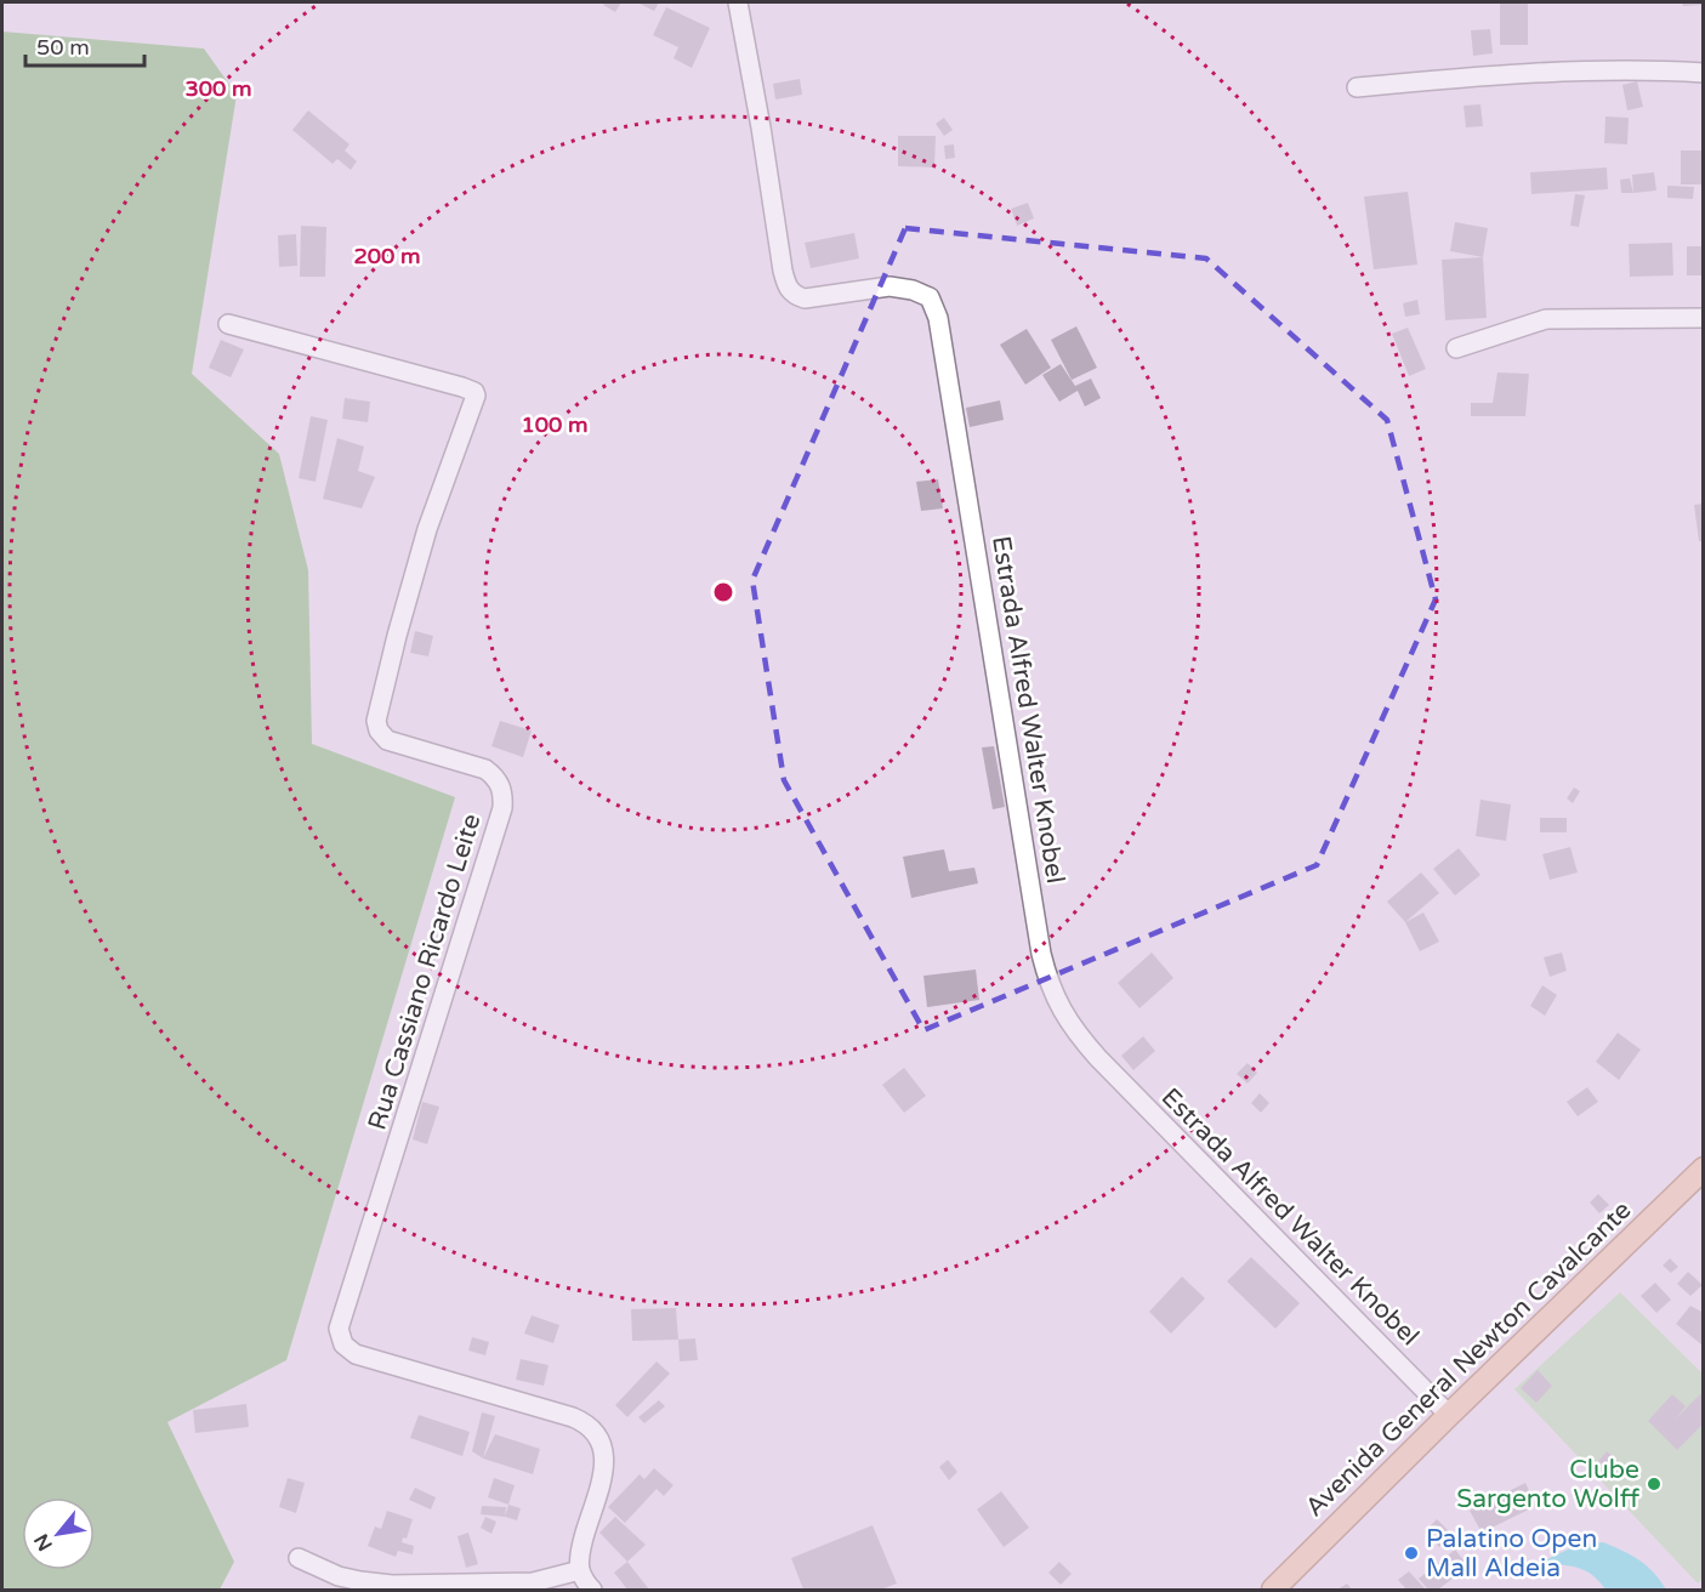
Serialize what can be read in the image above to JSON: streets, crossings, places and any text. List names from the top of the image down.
{
  "streets": {
    "main road": ["Avenida General Newton Cavalcante"],
    "street": ["Estrada Alfred Walter Knobel", "Rua Cassiano Ricardo Leite"]
  },
  "crossings": [
    ["Estrada Alfred Walter Knobel", "Avenida General Newton Cavalcante"]
  ],
  "places": ["Clube Sargento Wolff", "Palatino Open Mall Aldeia"],
  "scale_bar": "50 m",
  "north": "bottom left",
  "rings": ["300 m", "200 m", "100 m"]
}
